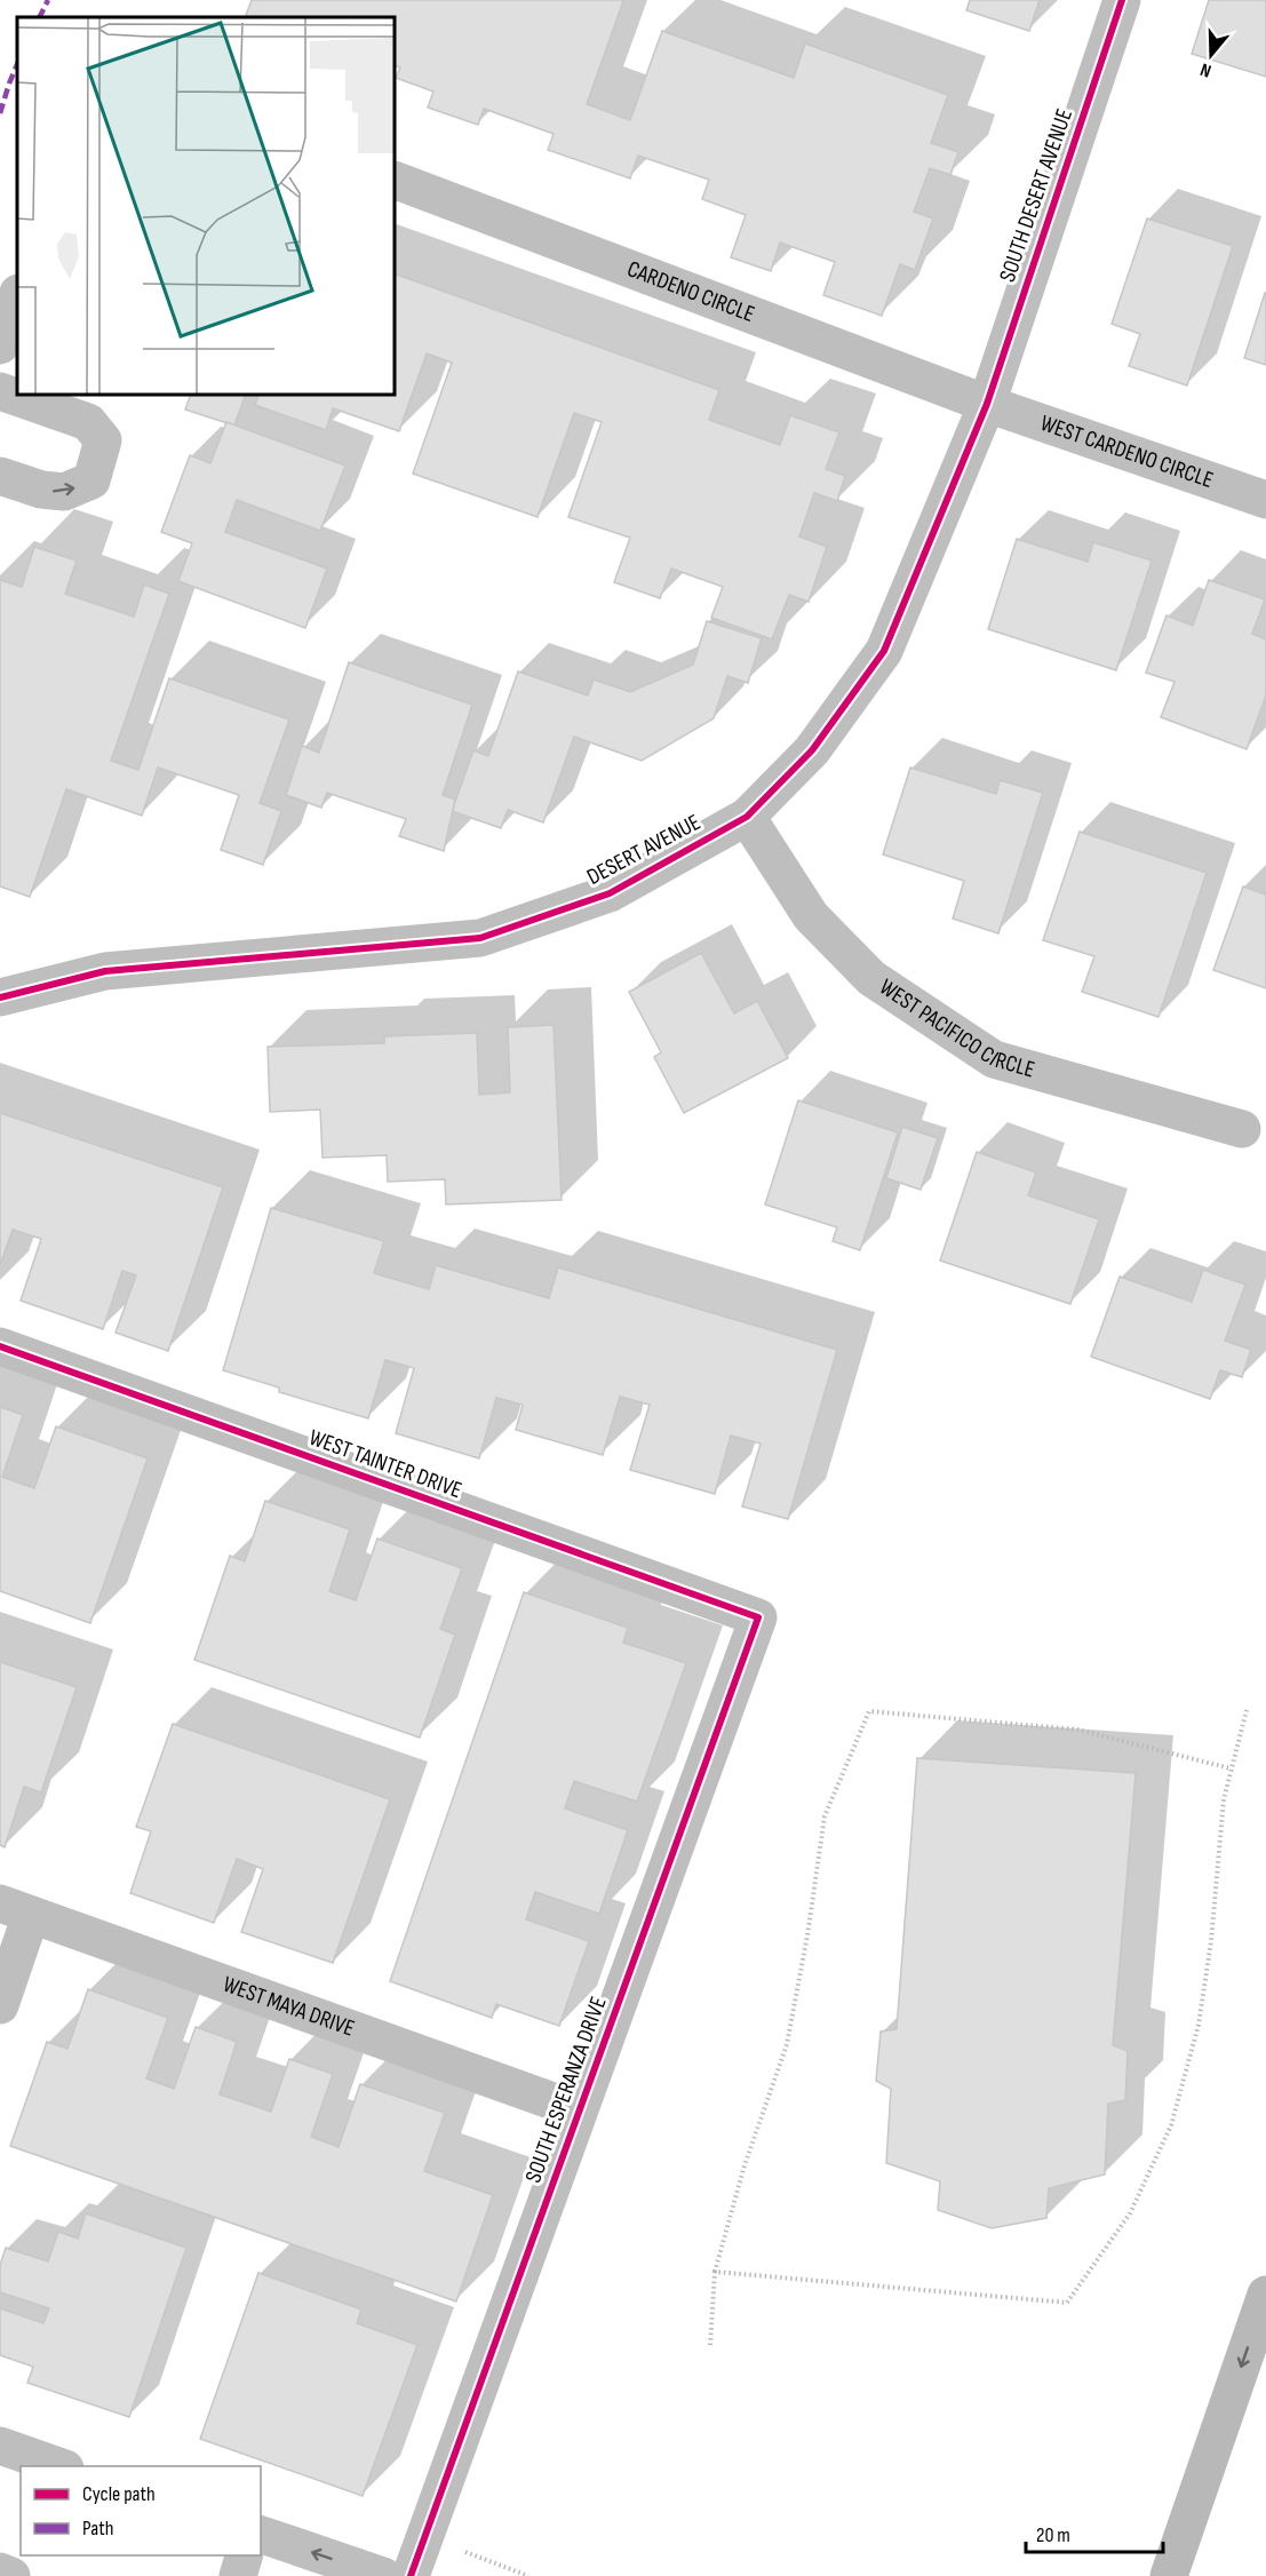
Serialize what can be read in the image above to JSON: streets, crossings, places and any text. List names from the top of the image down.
{
  "streets": {
    "street": [
      "SOUTH DESERT AVENUE",
      "CARDENO CIRCLE",
      "WEST CARDENO CIRCLE",
      "DESERT AVENUE",
      "WEST PACIFICO CIRCLE",
      "WEST TAINTER DRIVE",
      "WEST MAYA DRIVE",
      "SOUTH ESPERANZA DRIVE"
    ]
  },
  "crossings": [
    ["SOUTH DESERT AVENUE", "CARDENO CIRCLE"],
    ["SOUTH DESERT AVENUE", "WEST CARDENO CIRCLE"],
    ["SOUTH DESERT AVENUE", "DESERT AVENUE"],
    ["CARDENO CIRCLE", "WEST CARDENO CIRCLE"],
    ["CARDENO CIRCLE", "DESERT AVENUE"],
    ["WEST CARDENO CIRCLE", "DESERT AVENUE"],
    ["DESERT AVENUE", "WEST PACIFICO CIRCLE"],
    ["WEST TAINTER DRIVE", "SOUTH ESPERANZA DRIVE"],
    ["WEST MAYA DRIVE", "SOUTH ESPERANZA DRIVE"]
  ],
  "legend": ["Cycle path", "Path"],
  "scale_bar": "20 m",
  "north": "bottom"
}
